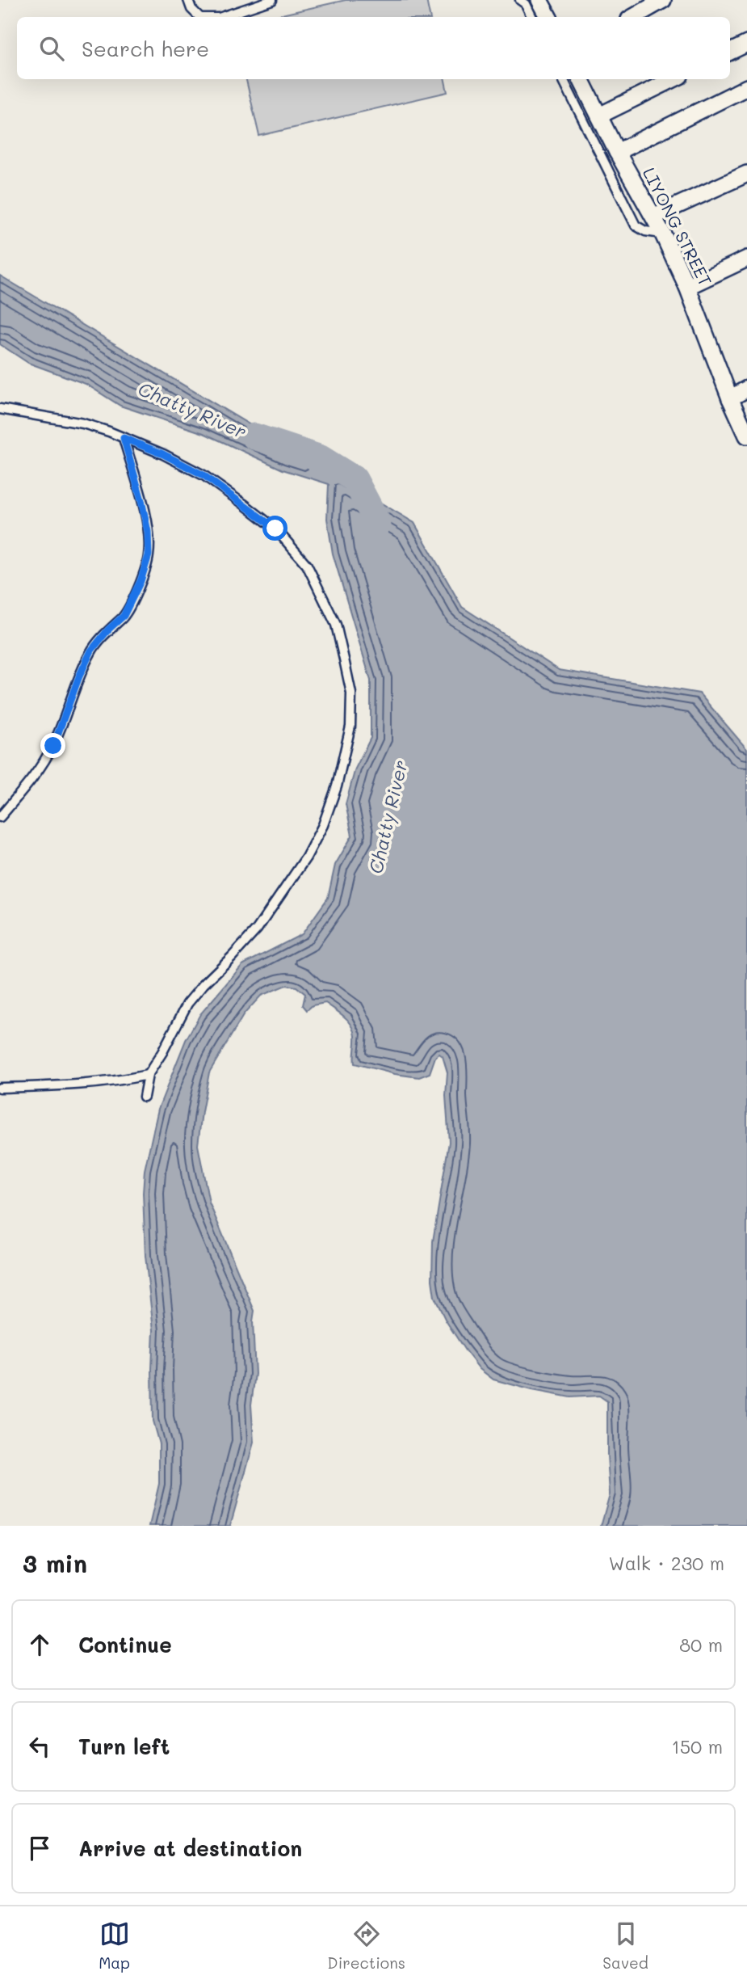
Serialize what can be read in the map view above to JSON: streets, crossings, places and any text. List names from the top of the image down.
{
  "streets": {
    "street": ["LIYONG STREET"]
  },
  "water": ["Chatty River"],
  "page": {
    "search": "Search here",
    "heading": ["3 min", "Walk · 230 m"],
    "list": [
      ["Continue", "80 m"],
      ["Turn left", "150 m"],
      "Arrive at destination"
    ],
    "nav": ["Map", "Directions", "Saved"]
  }
}
